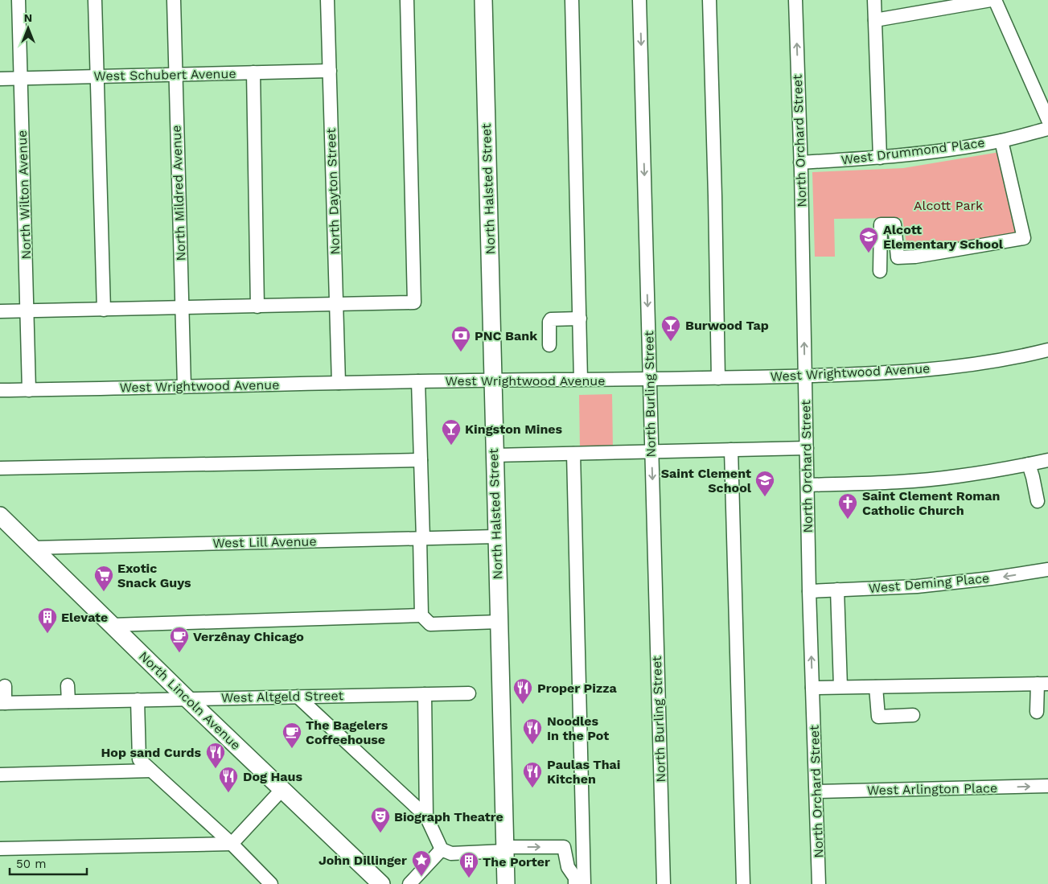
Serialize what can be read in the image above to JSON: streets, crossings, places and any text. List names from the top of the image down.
{
  "streets": {
    "main road": ["North Halsted Street", "North Lincoln Avenue"],
    "street": [
      "West Schubert Avenue",
      "North Orchard Street",
      "West Drummond Place",
      "North Dayton Street",
      "North Mildred Avenue",
      "North Wilton Avenue",
      "West Wrightwood Avenue",
      "North Burling Street",
      "West Lill Avenue",
      "West Deming Place",
      "West Altgeld Street",
      "West Arlington Place"
    ]
  },
  "crossings": [
    ["West Schubert Avenue", "North Dayton Street"],
    ["West Schubert Avenue", "North Mildred Avenue"],
    ["West Schubert Avenue", "North Wilton Avenue"],
    ["North Orchard Street", "West Drummond Place"],
    ["North Orchard Street", "West Wrightwood Avenue"],
    ["North Orchard Street", "West Deming Place"],
    ["North Orchard Street", "West Arlington Place"],
    ["North Halsted Street", "West Wrightwood Avenue"],
    ["North Halsted Street", "West Lill Avenue"],
    ["North Dayton Street", "West Wrightwood Avenue"],
    ["North Mildred Avenue", "West Wrightwood Avenue"],
    ["North Wilton Avenue", "West Wrightwood Avenue"],
    ["West Wrightwood Avenue", "North Burling Street"],
    ["West Lill Avenue", "North Lincoln Avenue"],
    ["West Altgeld Street", "North Lincoln Avenue"]
  ],
  "parks": ["Alcott Park"],
  "places": {
    "school or university": ["Alcott Elementary School", "Saint Clement School"],
    "bar": ["Burwood Tap", "Kingston Mines"],
    "bank": ["PNC Bank"],
    "church": ["Saint Clement Roman Catholic Church"],
    "supermarket": ["Exotic Snack Guys"],
    "building": ["Elevate", "The Porter"],
    "cafe": ["Verzênay Chicago", "The Bagelers Coffeehouse"],
    "restaurant": [
      "Proper Pizza",
      "Noodles In the Pot",
      "Hop sand Curds",
      "Paulas Thai Kitchen",
      "Dog Haus"
    ],
    "theatre": ["Biograph Theatre"],
    "place": ["John Dillinger"]
  },
  "scale_bar": "50 m",
  "north": "top"
}
